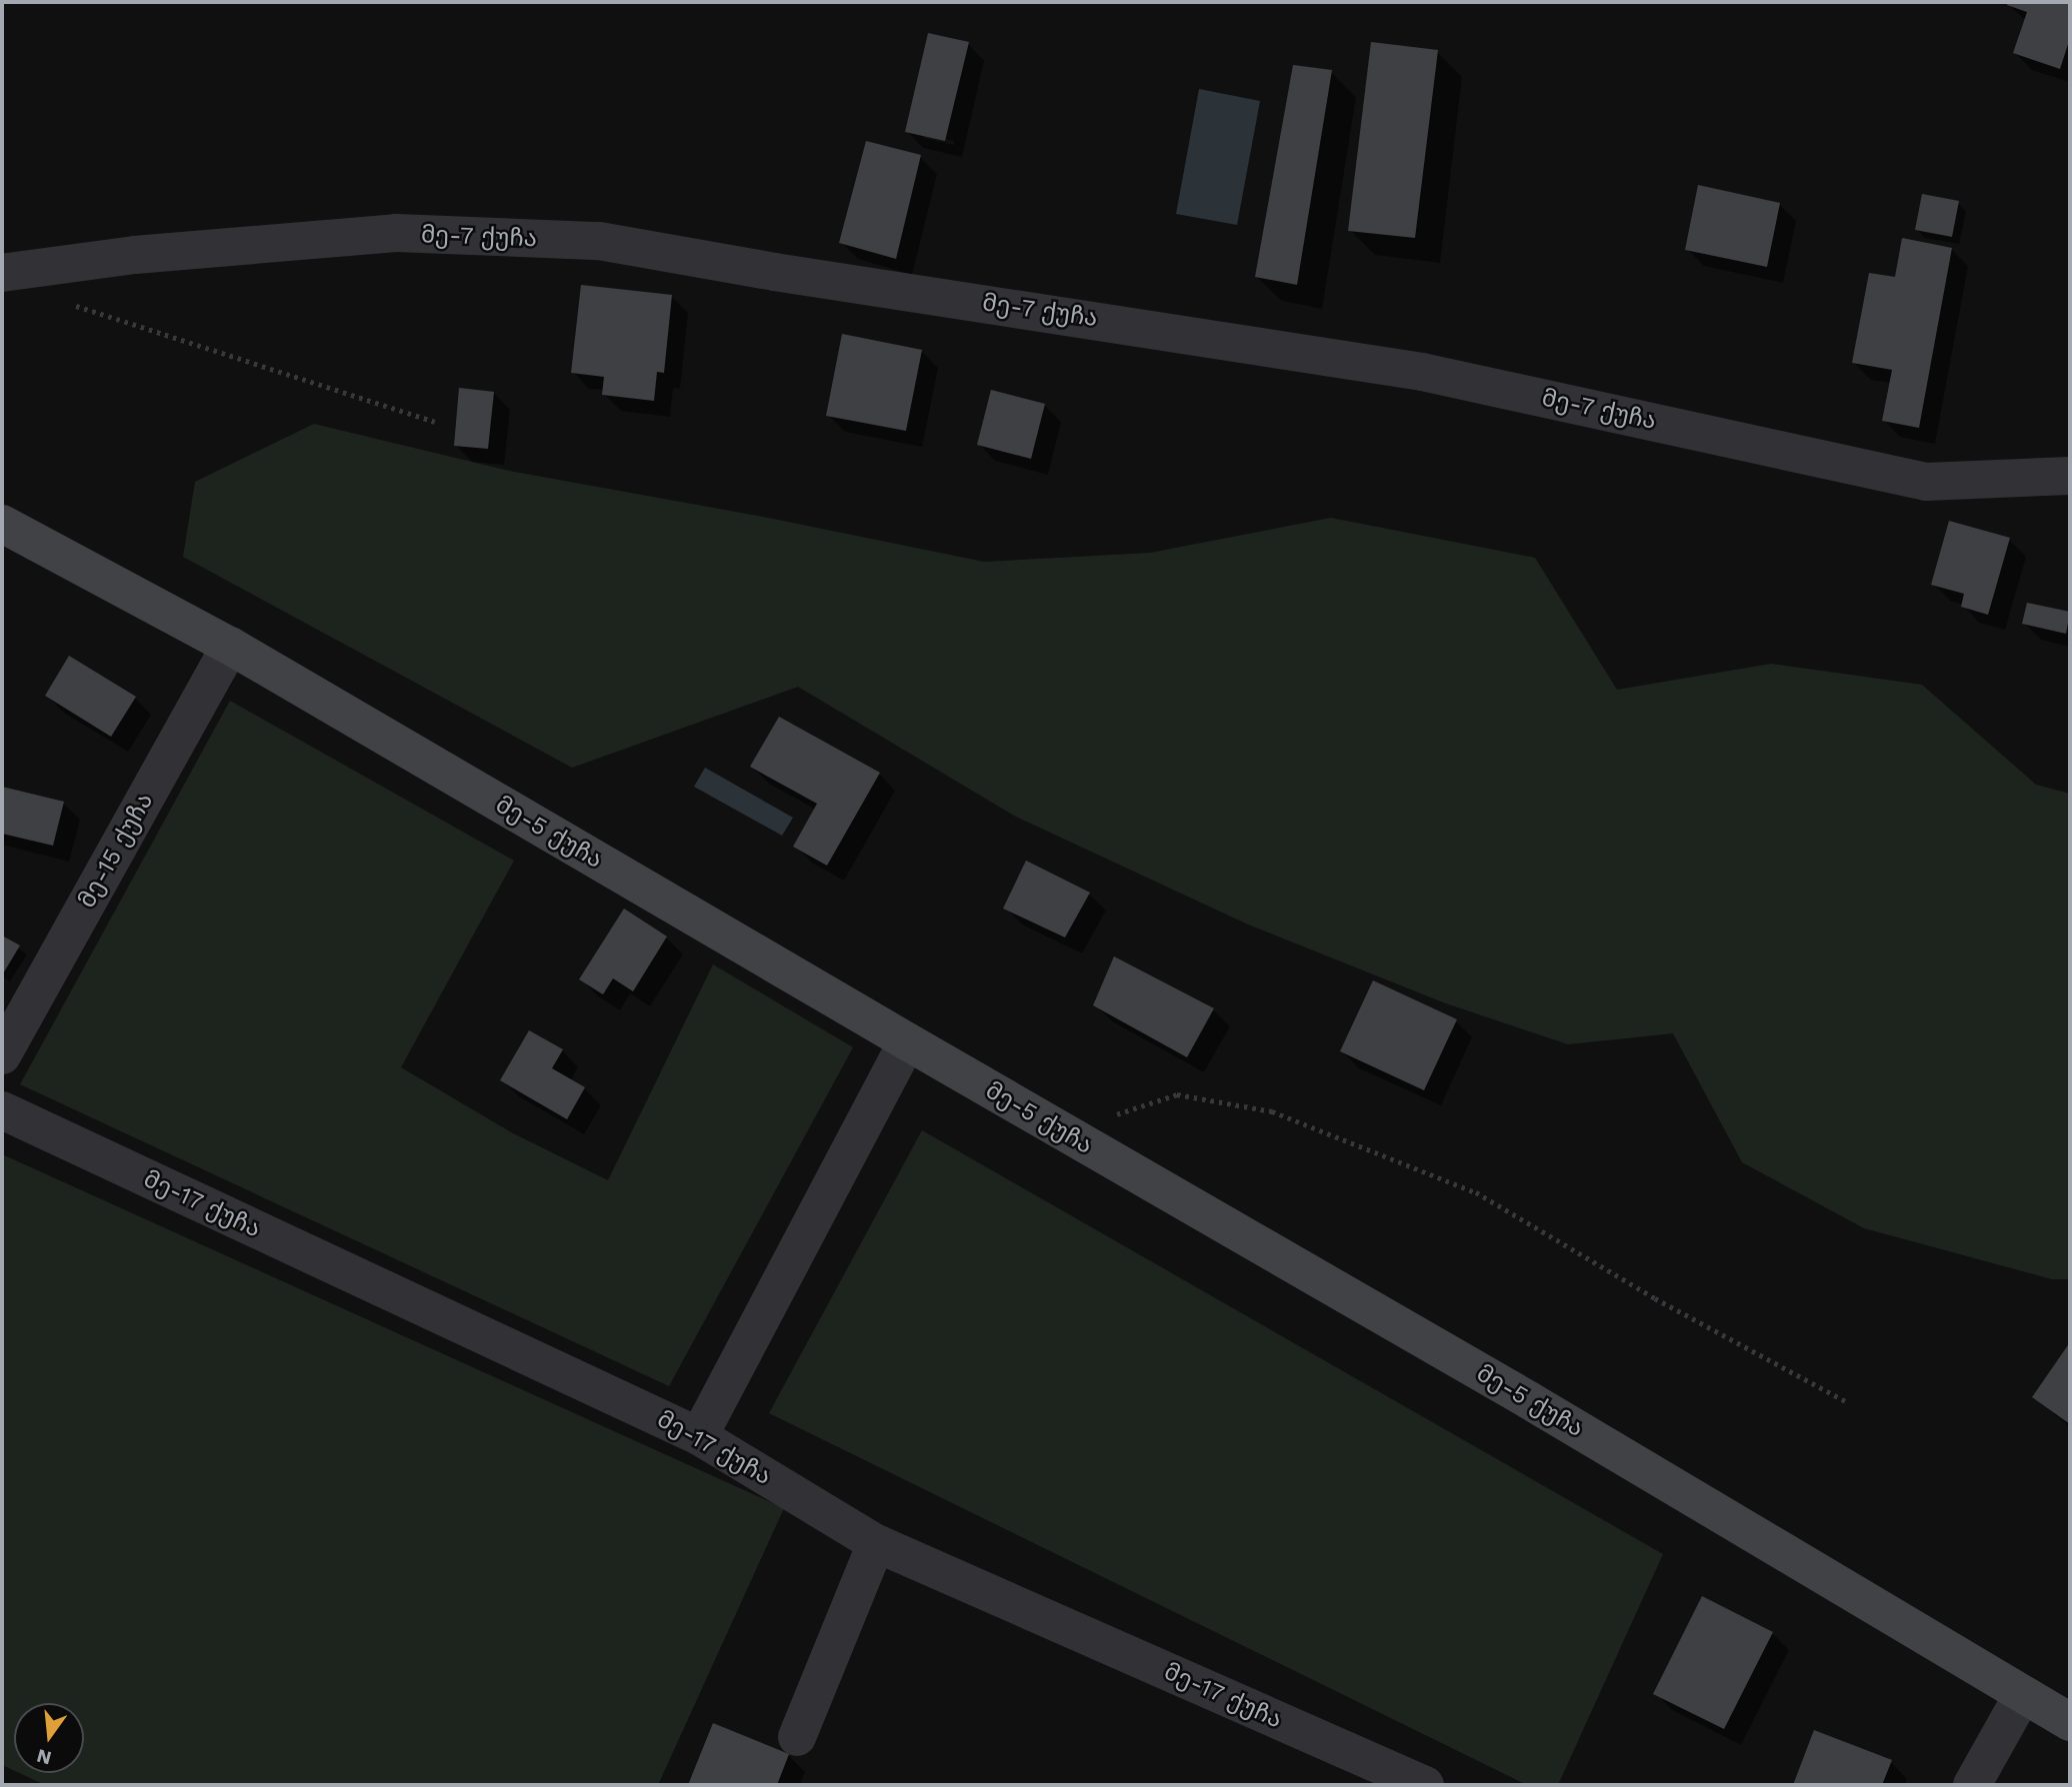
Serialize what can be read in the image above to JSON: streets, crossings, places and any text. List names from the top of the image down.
{
  "streets": {
    "street": [
      "მე-7 ქუჩა",
      "მე-5 ქუჩა",
      "მე-15 ქუჩა",
      "მე-17 ქუჩა"
    ]
  },
  "crossings": [
    ["მე-5 ქუჩა", "მე-15 ქუჩა"]
  ],
  "north": "bottom"
}
